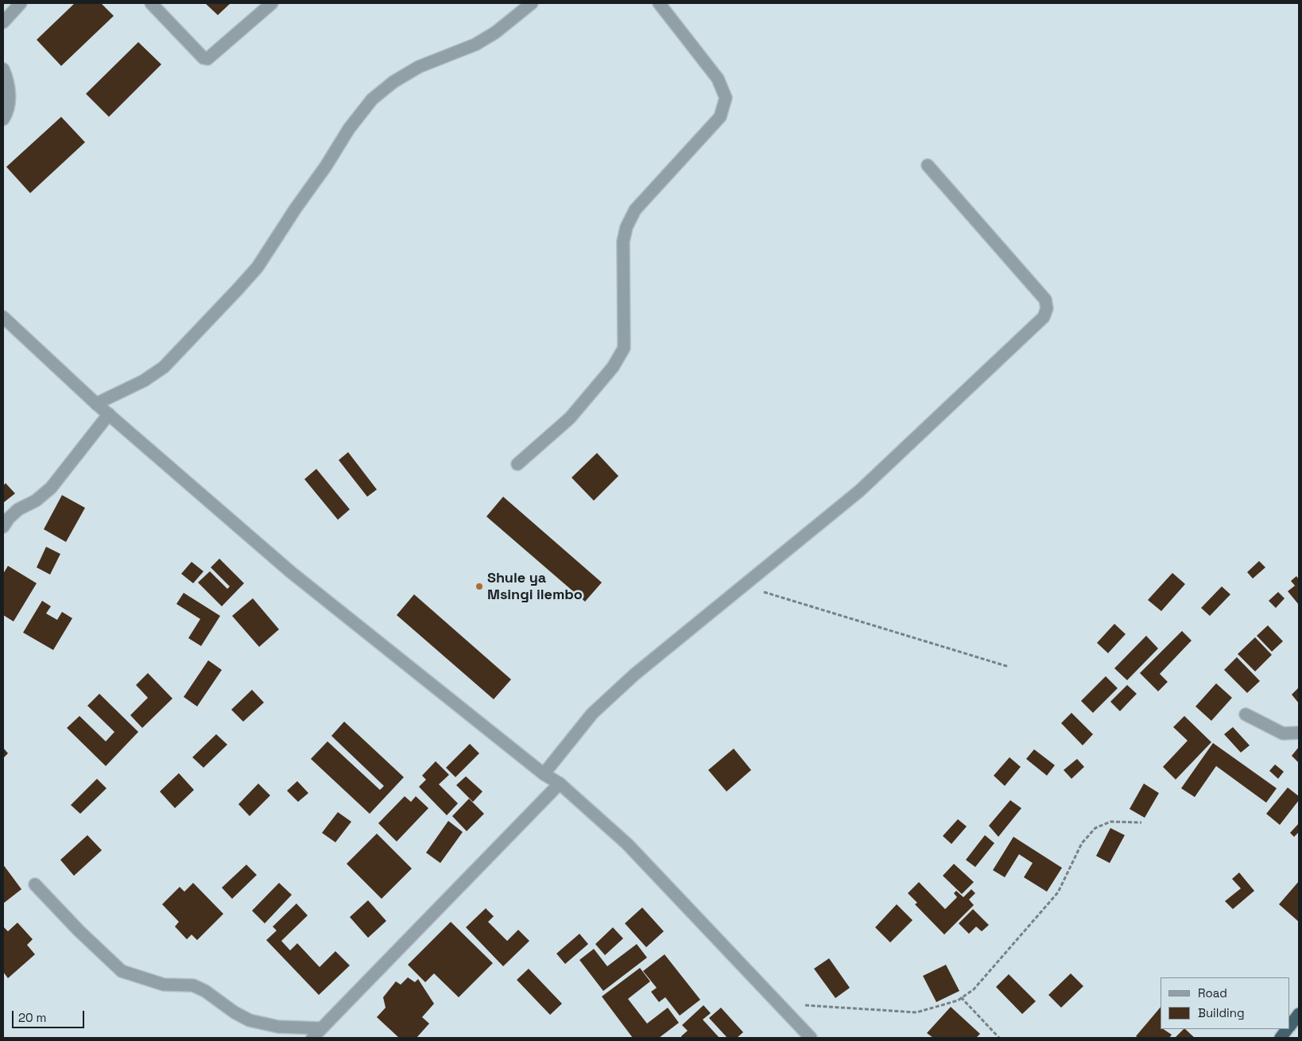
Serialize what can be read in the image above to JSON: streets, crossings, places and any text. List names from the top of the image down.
{
  "places": ["Shule ya Msingi ilembo"],
  "legend": ["Road", "Building"],
  "scale_bar": "20 m"
}
